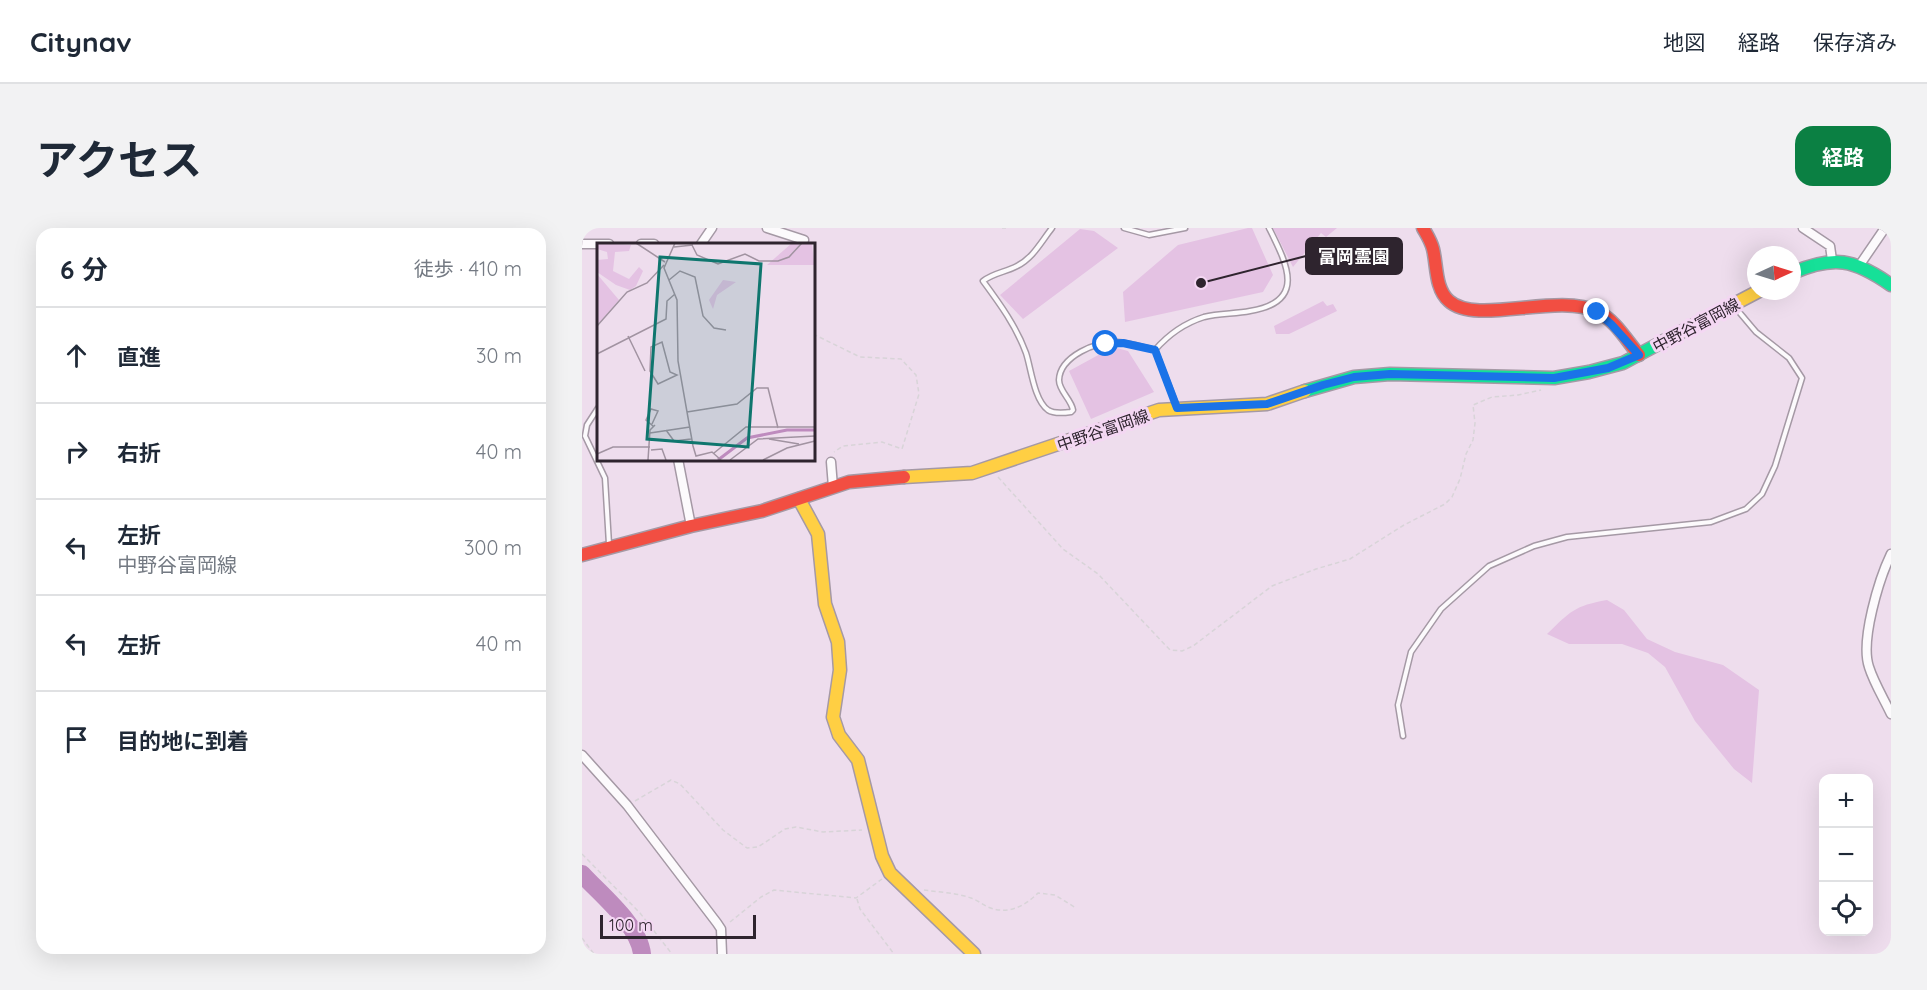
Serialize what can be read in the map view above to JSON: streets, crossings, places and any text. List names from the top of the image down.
{
  "streets": {
    "main road": ["中野谷富岡線"]
  },
  "places": ["富岡霊園"],
  "scale_bar": "100 m",
  "north": "right",
  "page": {
    "header": "Citynav",
    "nav": ["地図", "経路", "保存済み"],
    "title": "アクセス",
    "buttons": "経路",
    "heading": ["6 分", "徒歩 · 410 m"],
    "list": [
      ["直進", "30 m"],
      ["右折", "40 m"],
      ["左折", "中野谷富岡線", "300 m"],
      ["左折", "40 m"],
      "目的地に到着"
    ],
    "map_buttons": ["+", "−"],
    "scale": "100 m"
  }
}
